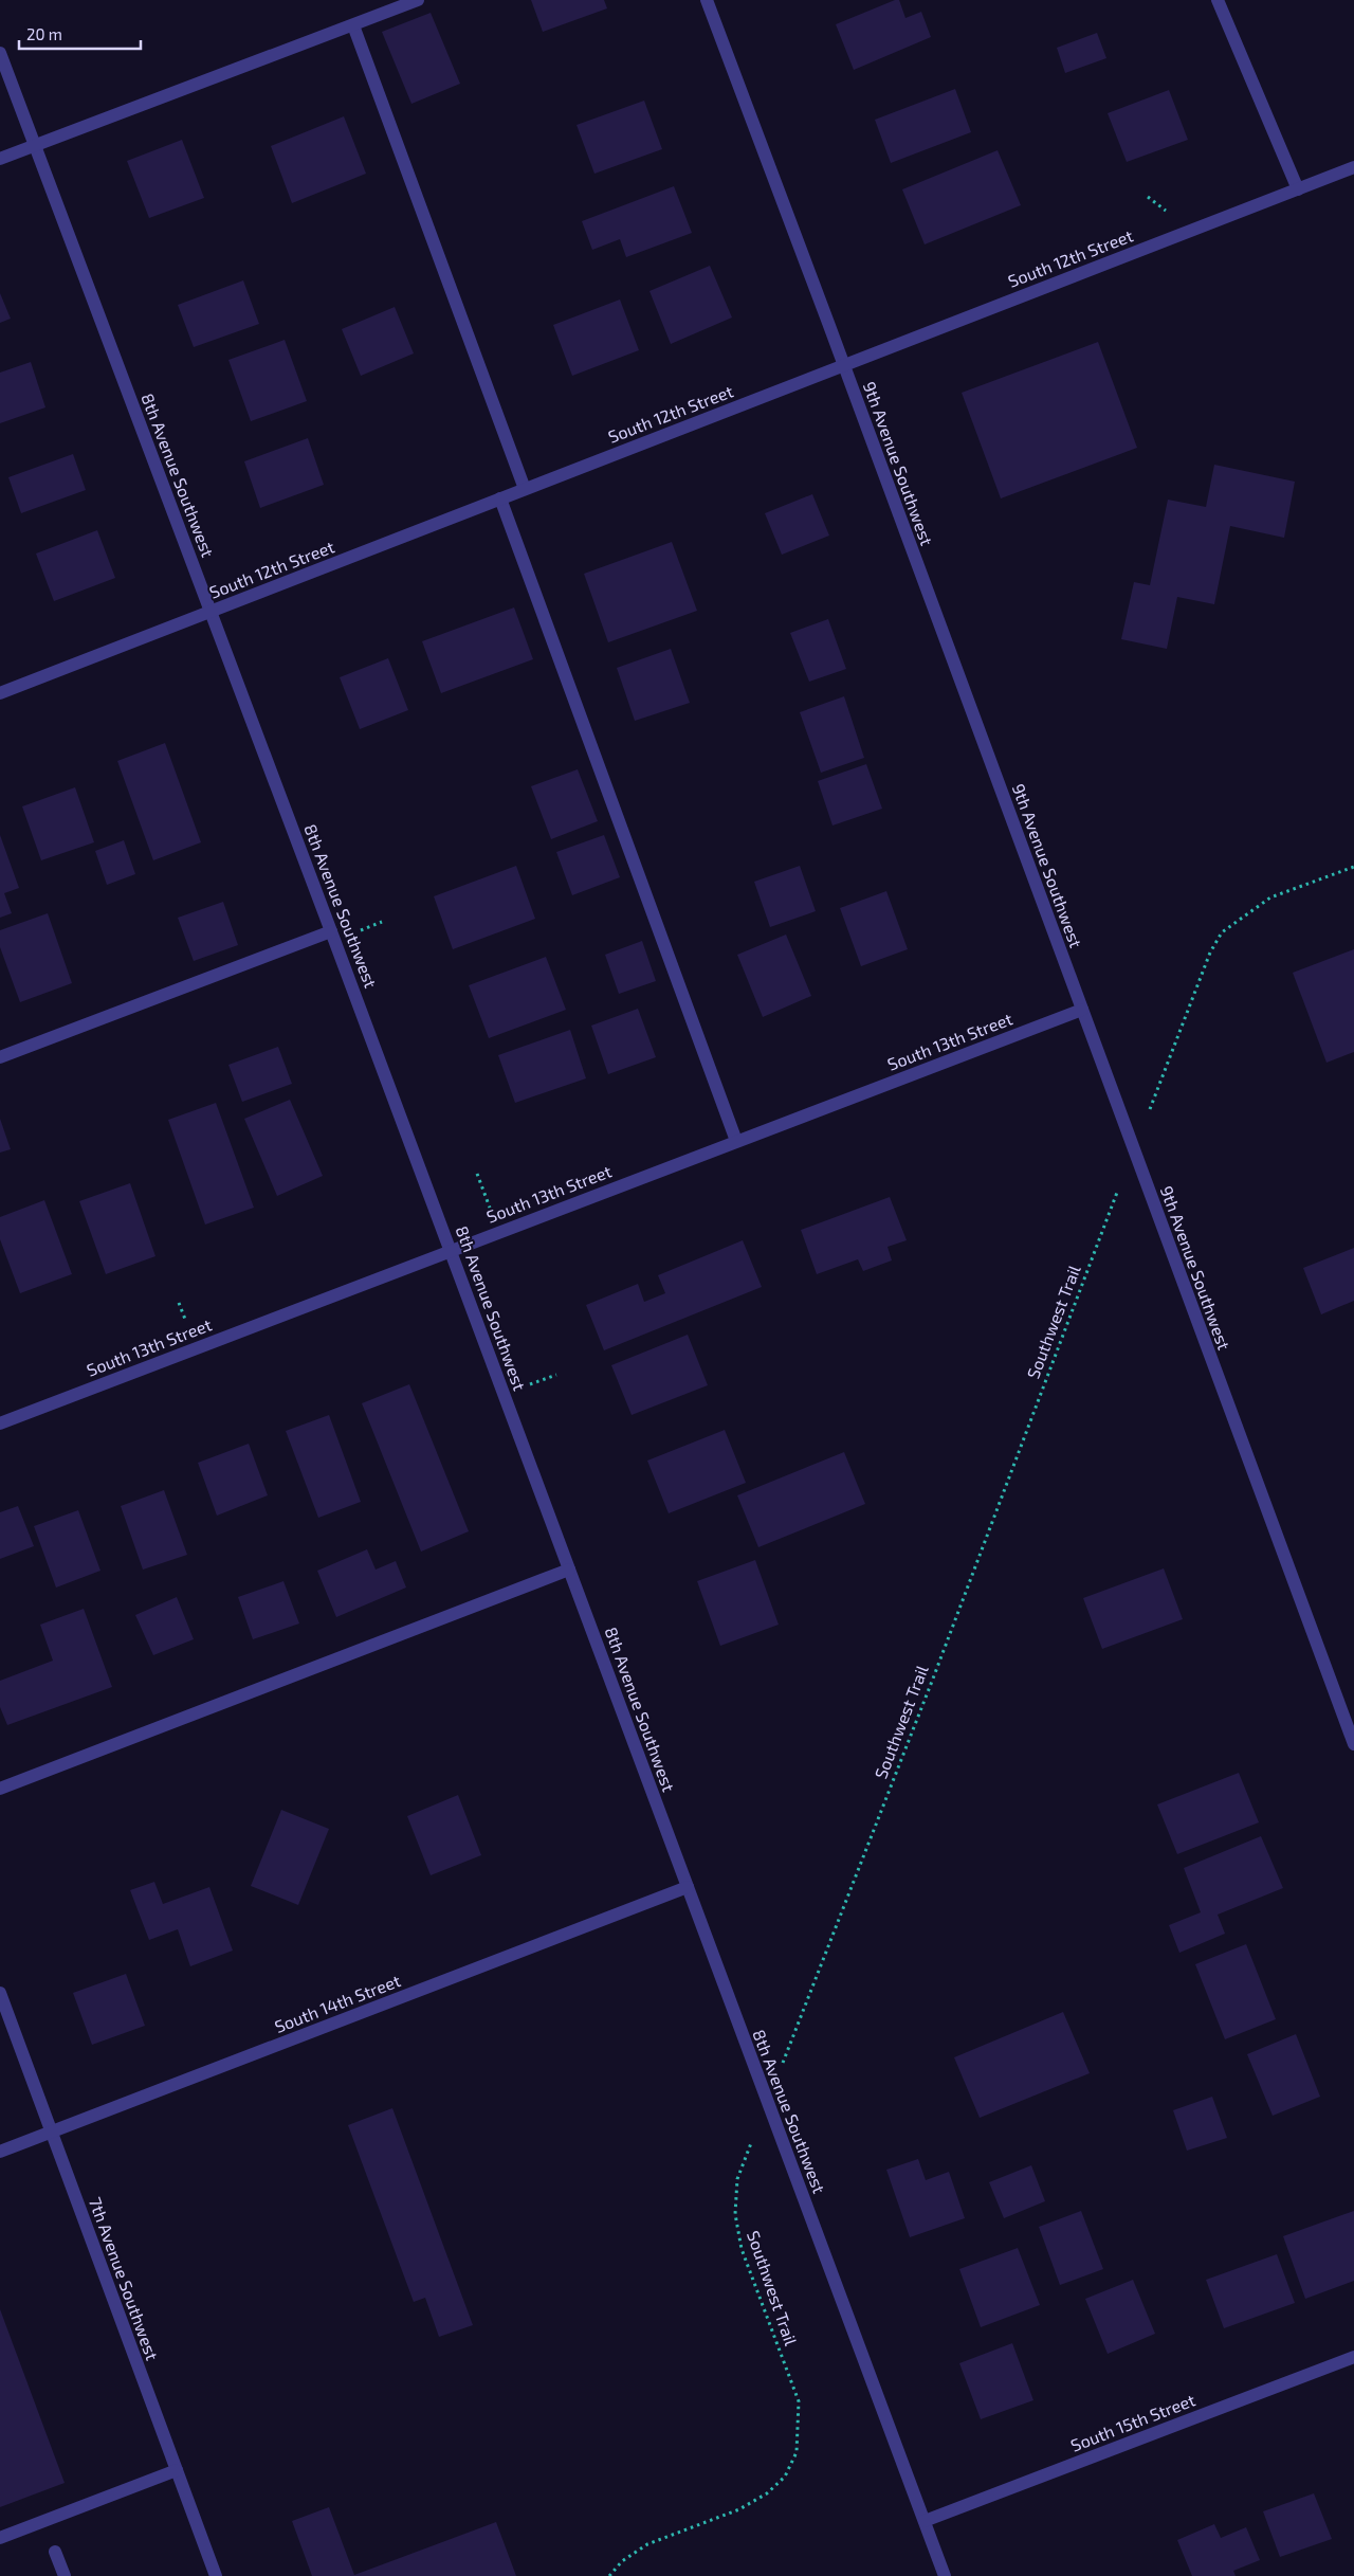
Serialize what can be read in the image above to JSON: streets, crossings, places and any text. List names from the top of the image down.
{
  "streets": {
    "street": [
      "South 12th Street",
      "9th Avenue Southwest",
      "8th Avenue Southwest",
      "South 13th Street",
      "South 14th Street",
      "7th Avenue Southwest",
      "South 15th Street"
    ],
    "path": ["Southwest Trail"]
  },
  "crossings": [
    ["South 12th Street", "9th Avenue Southwest"],
    ["South 12th Street", "8th Avenue Southwest"],
    ["9th Avenue Southwest", "South 13th Street"],
    ["9th Avenue Southwest", "Southwest Trail"],
    ["8th Avenue Southwest", "South 13th Street"],
    ["8th Avenue Southwest", "Southwest Trail"],
    ["8th Avenue Southwest", "South 14th Street"],
    ["8th Avenue Southwest", "South 15th Street"],
    ["South 14th Street", "7th Avenue Southwest"]
  ],
  "scale_bar": "20 m"
}
